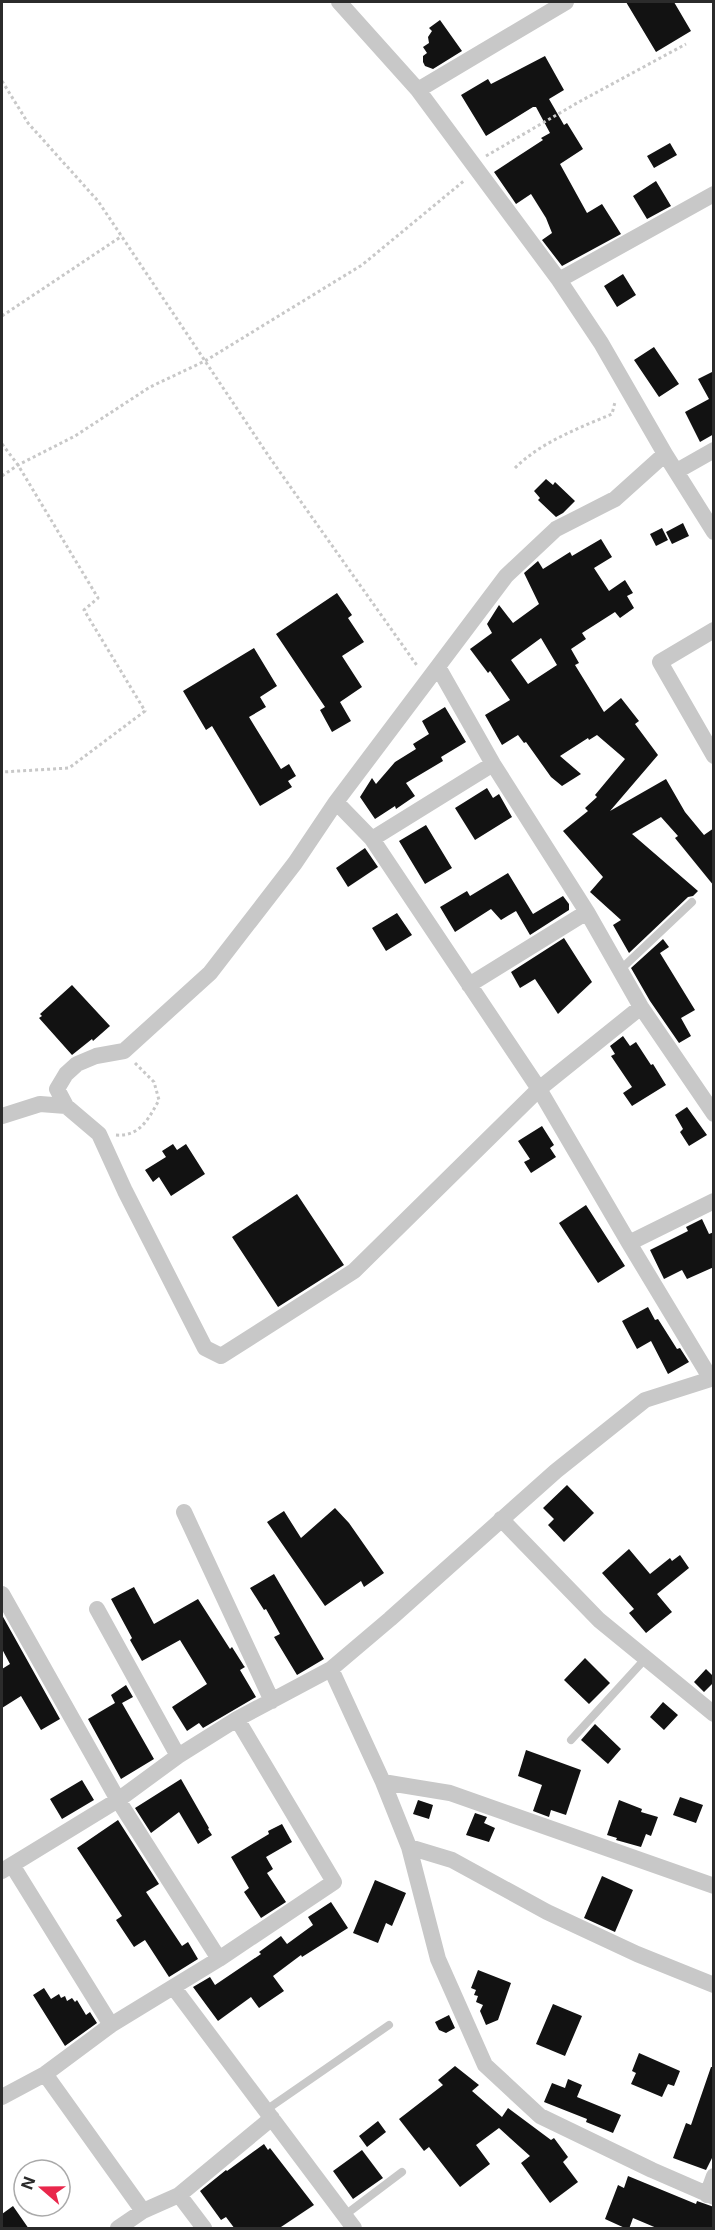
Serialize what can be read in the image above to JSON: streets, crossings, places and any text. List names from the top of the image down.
{
  "north": "left"
}
